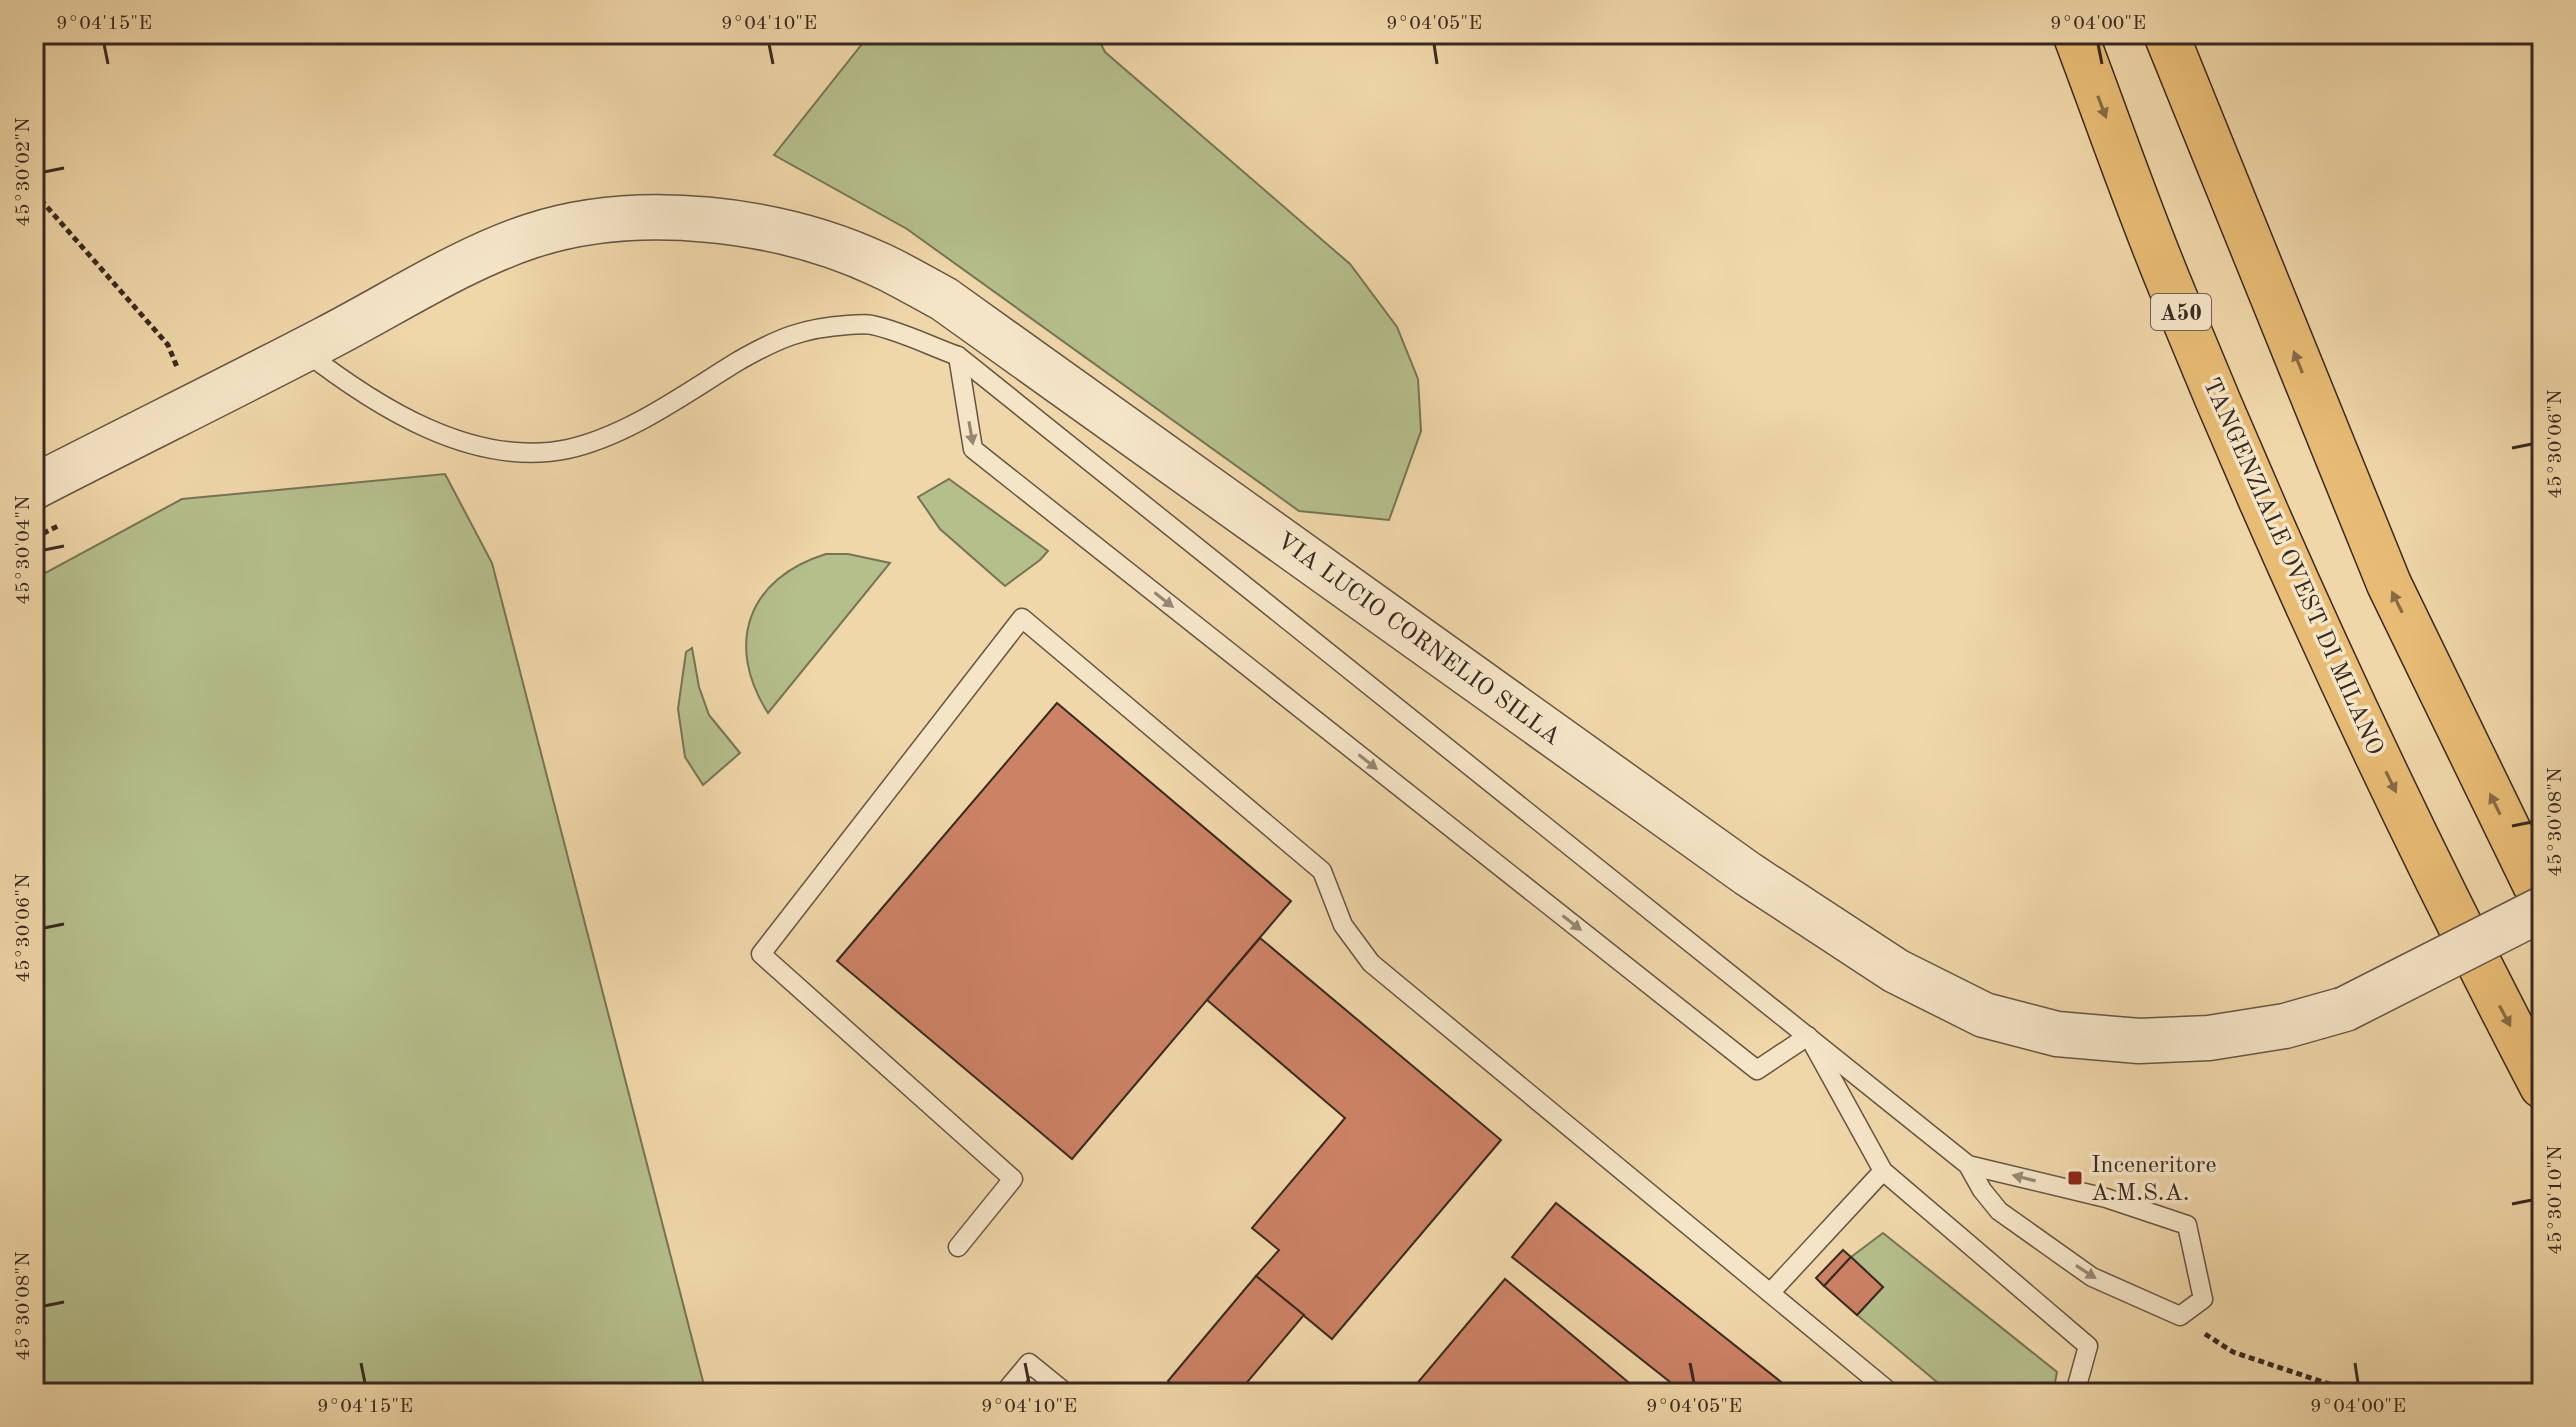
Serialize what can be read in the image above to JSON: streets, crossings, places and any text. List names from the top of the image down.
{
  "streets": {
    "highway": ["A50", "TANGENZIALE OVEST DI MILANO"],
    "street": ["VIA LUCIO CORNELIO SILLA"]
  },
  "places": {
    "transit": ["Inceneritore A.M.S.A."]
  },
  "coordinates": [
    "9°04'15\"E",
    "9°04'10\"E",
    "9°04'05\"E",
    "9°04'00\"E",
    "45°30'02\"N",
    "45°30'06\"N",
    "45°30'04\"N",
    "45°30'08\"N",
    "45°30'10\"N"
  ]
}
